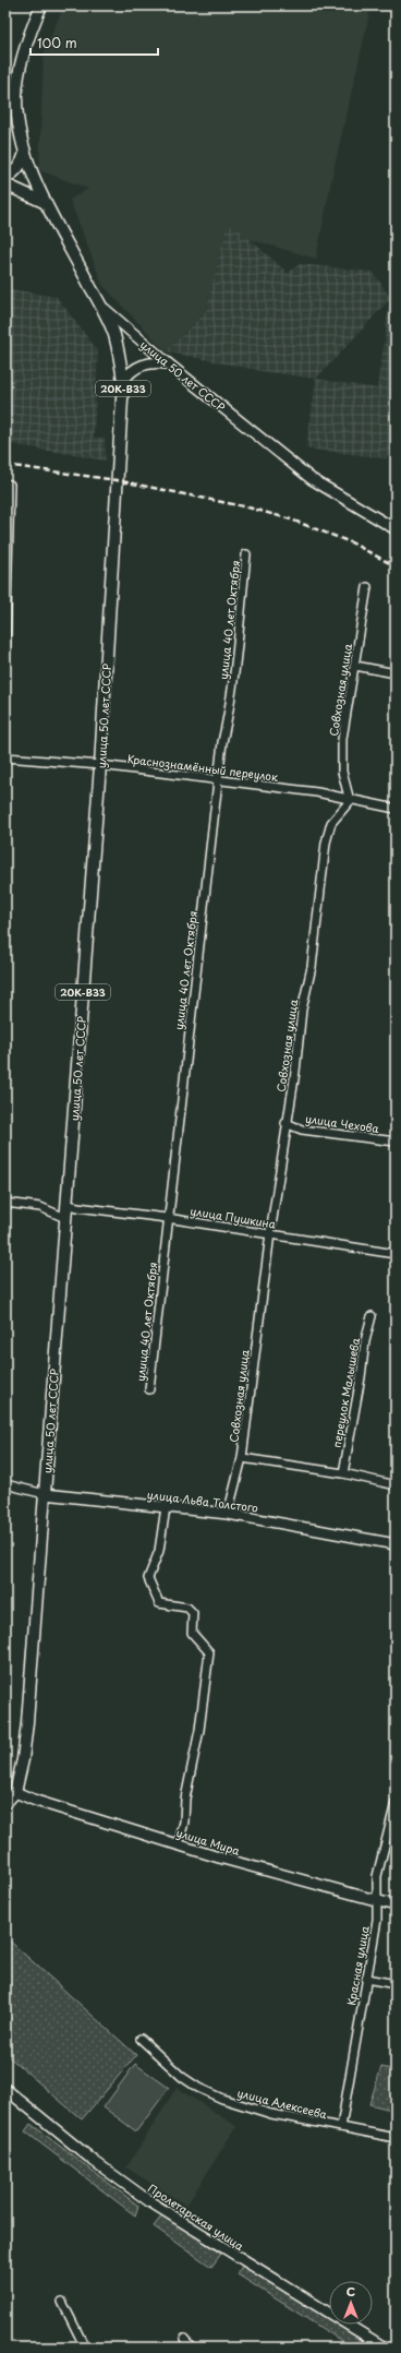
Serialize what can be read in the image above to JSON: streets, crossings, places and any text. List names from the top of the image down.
{
  "streets": {
    "main road": [
      "улица 50 лет СССР",
      "20К-В33",
      "улица Льва Толстого",
      "улица Мира",
      "Пролетарская улица"
    ],
    "street": [
      "улица 40 лет Октября",
      "Совхозная улица",
      "Краснознамённый переулок",
      "улица Чехова",
      "улица Пушкина",
      "переулок Малышева",
      "Красная улица",
      "улица Алексеева"
    ]
  },
  "crossings": [
    ["улица 50 лет СССР", "Краснознамённый переулок"],
    ["улица 50 лет СССР", "улица Пушкина"],
    ["улица 50 лет СССР", "улица Льва Толстого"],
    ["улица 50 лет СССР", "улица Мира"],
    ["улица 40 лет Октября", "Краснознамённый переулок"],
    ["улица 40 лет Октября", "улица Пушкина"],
    ["Совхозная улица", "Краснознамённый переулок"],
    ["Совхозная улица", "улица Чехова"],
    ["Совхозная улица", "улица Пушкина"],
    ["Совхозная улица", "улица Льва Толстого"],
    ["улица Мира", "Красная улица"],
    ["Красная улица", "улица Алексеева"]
  ],
  "scale_bar": "100 m",
  "north": "top"
}
